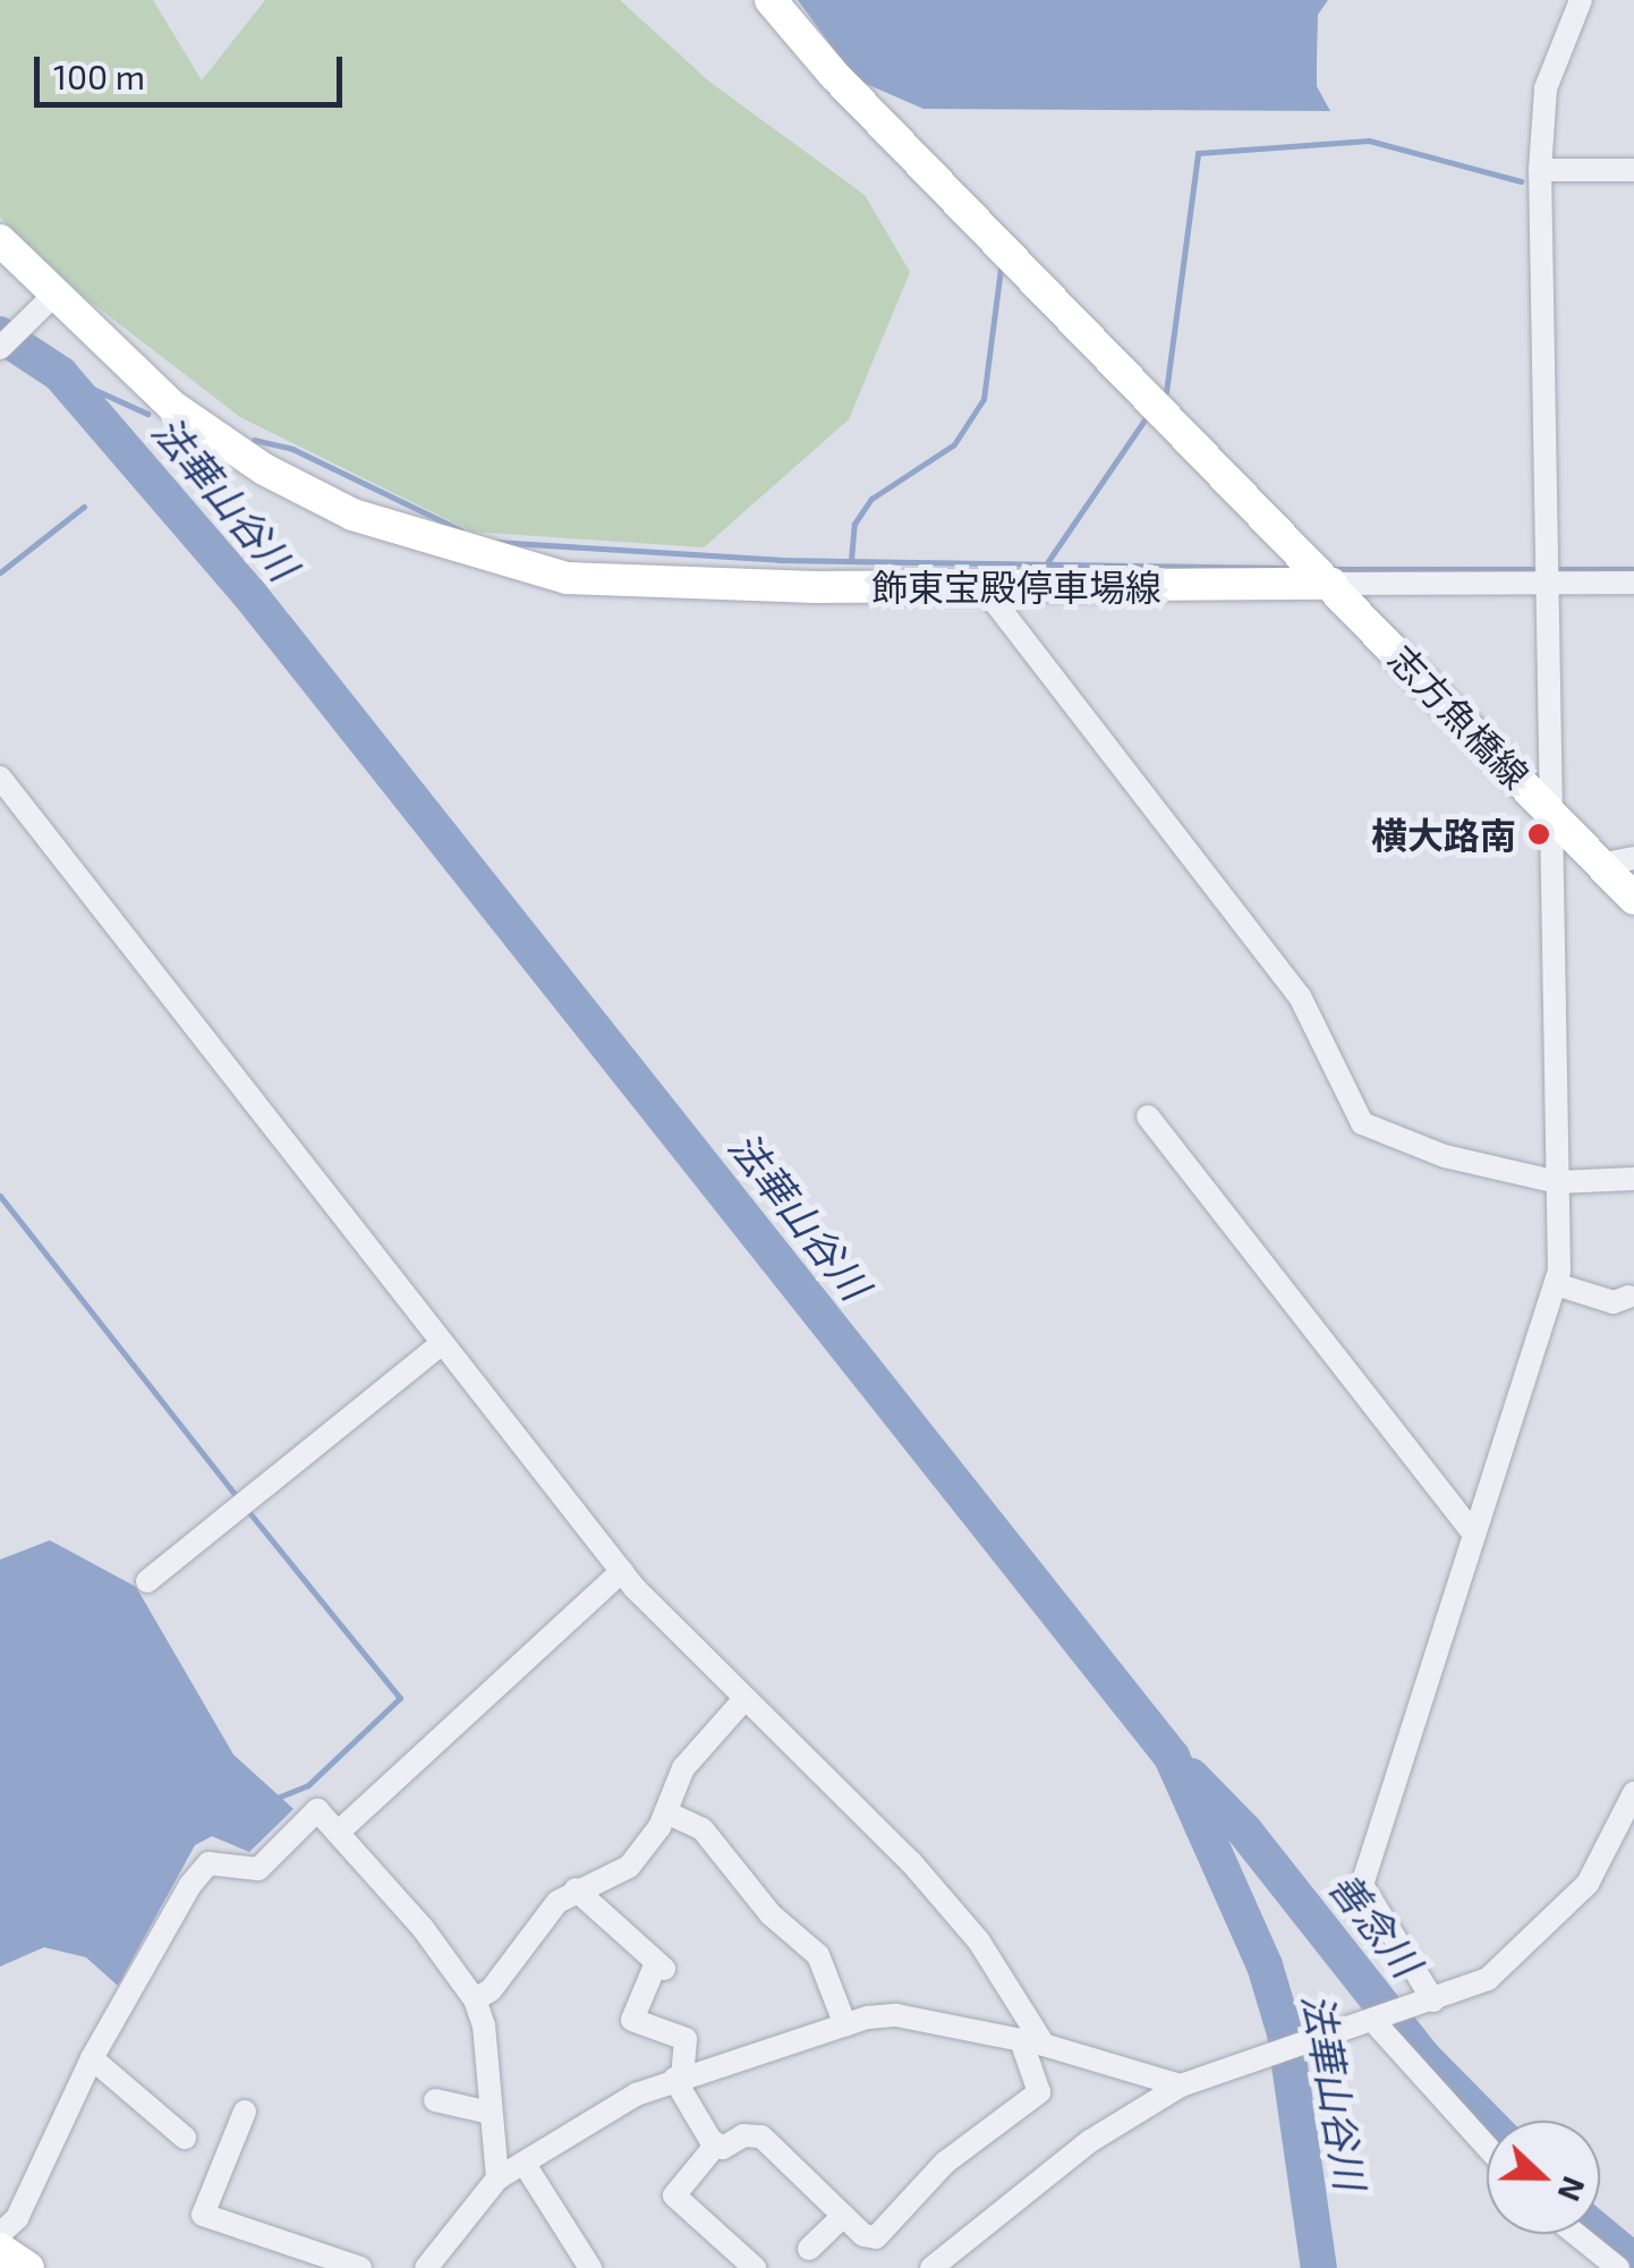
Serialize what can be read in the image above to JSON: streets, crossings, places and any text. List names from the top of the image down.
{
  "streets": {
    "main road": ["飾東宝殿停車場線", "志方魚橋線"]
  },
  "crossings": [
    ["飾東宝殿停車場線", "志方魚橋線"]
  ],
  "water": ["法華山谷川", "善念川"],
  "places": ["横大路南"],
  "scale_bar": "100 m",
  "north": "right"
}
